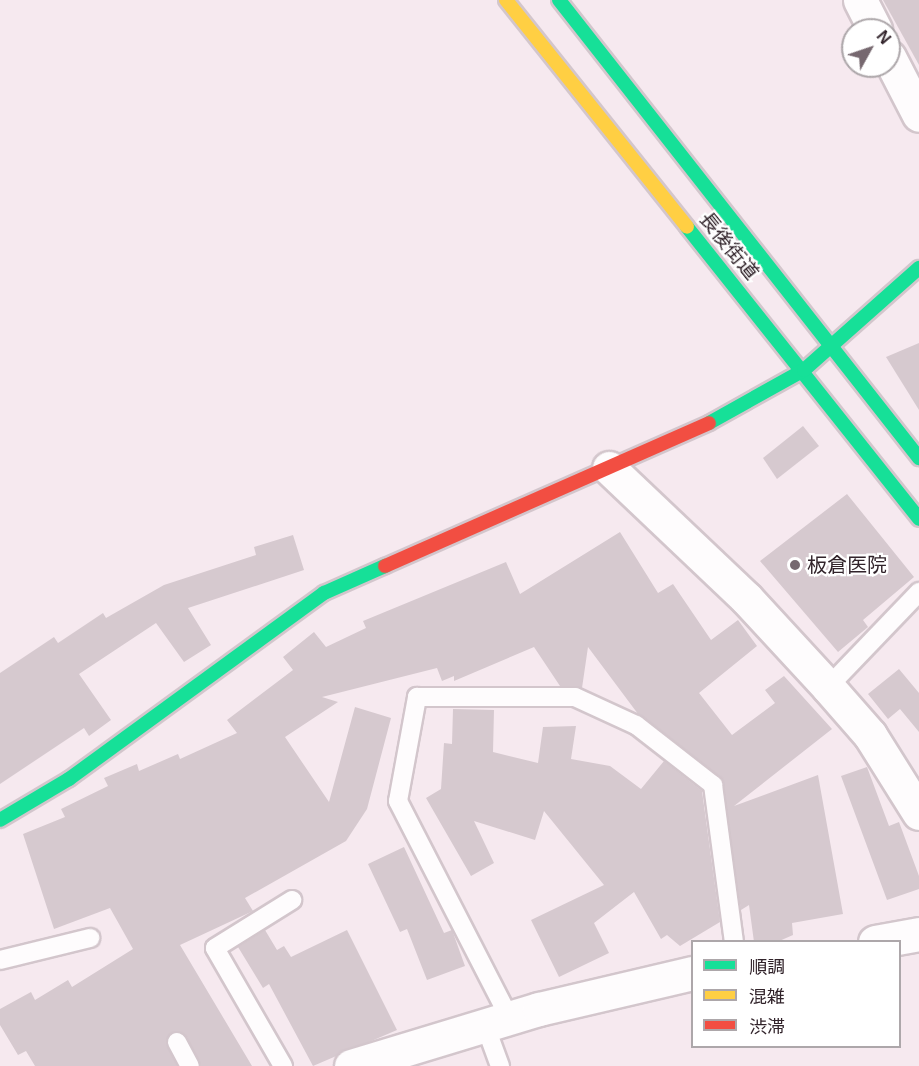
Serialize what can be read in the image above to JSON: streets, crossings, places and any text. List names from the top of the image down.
{
  "streets": {
    "main road": ["長後街道"]
  },
  "places": ["板倉医院"],
  "legend": ["順調", "混雑", "渋滞"],
  "north": "top right"
}
